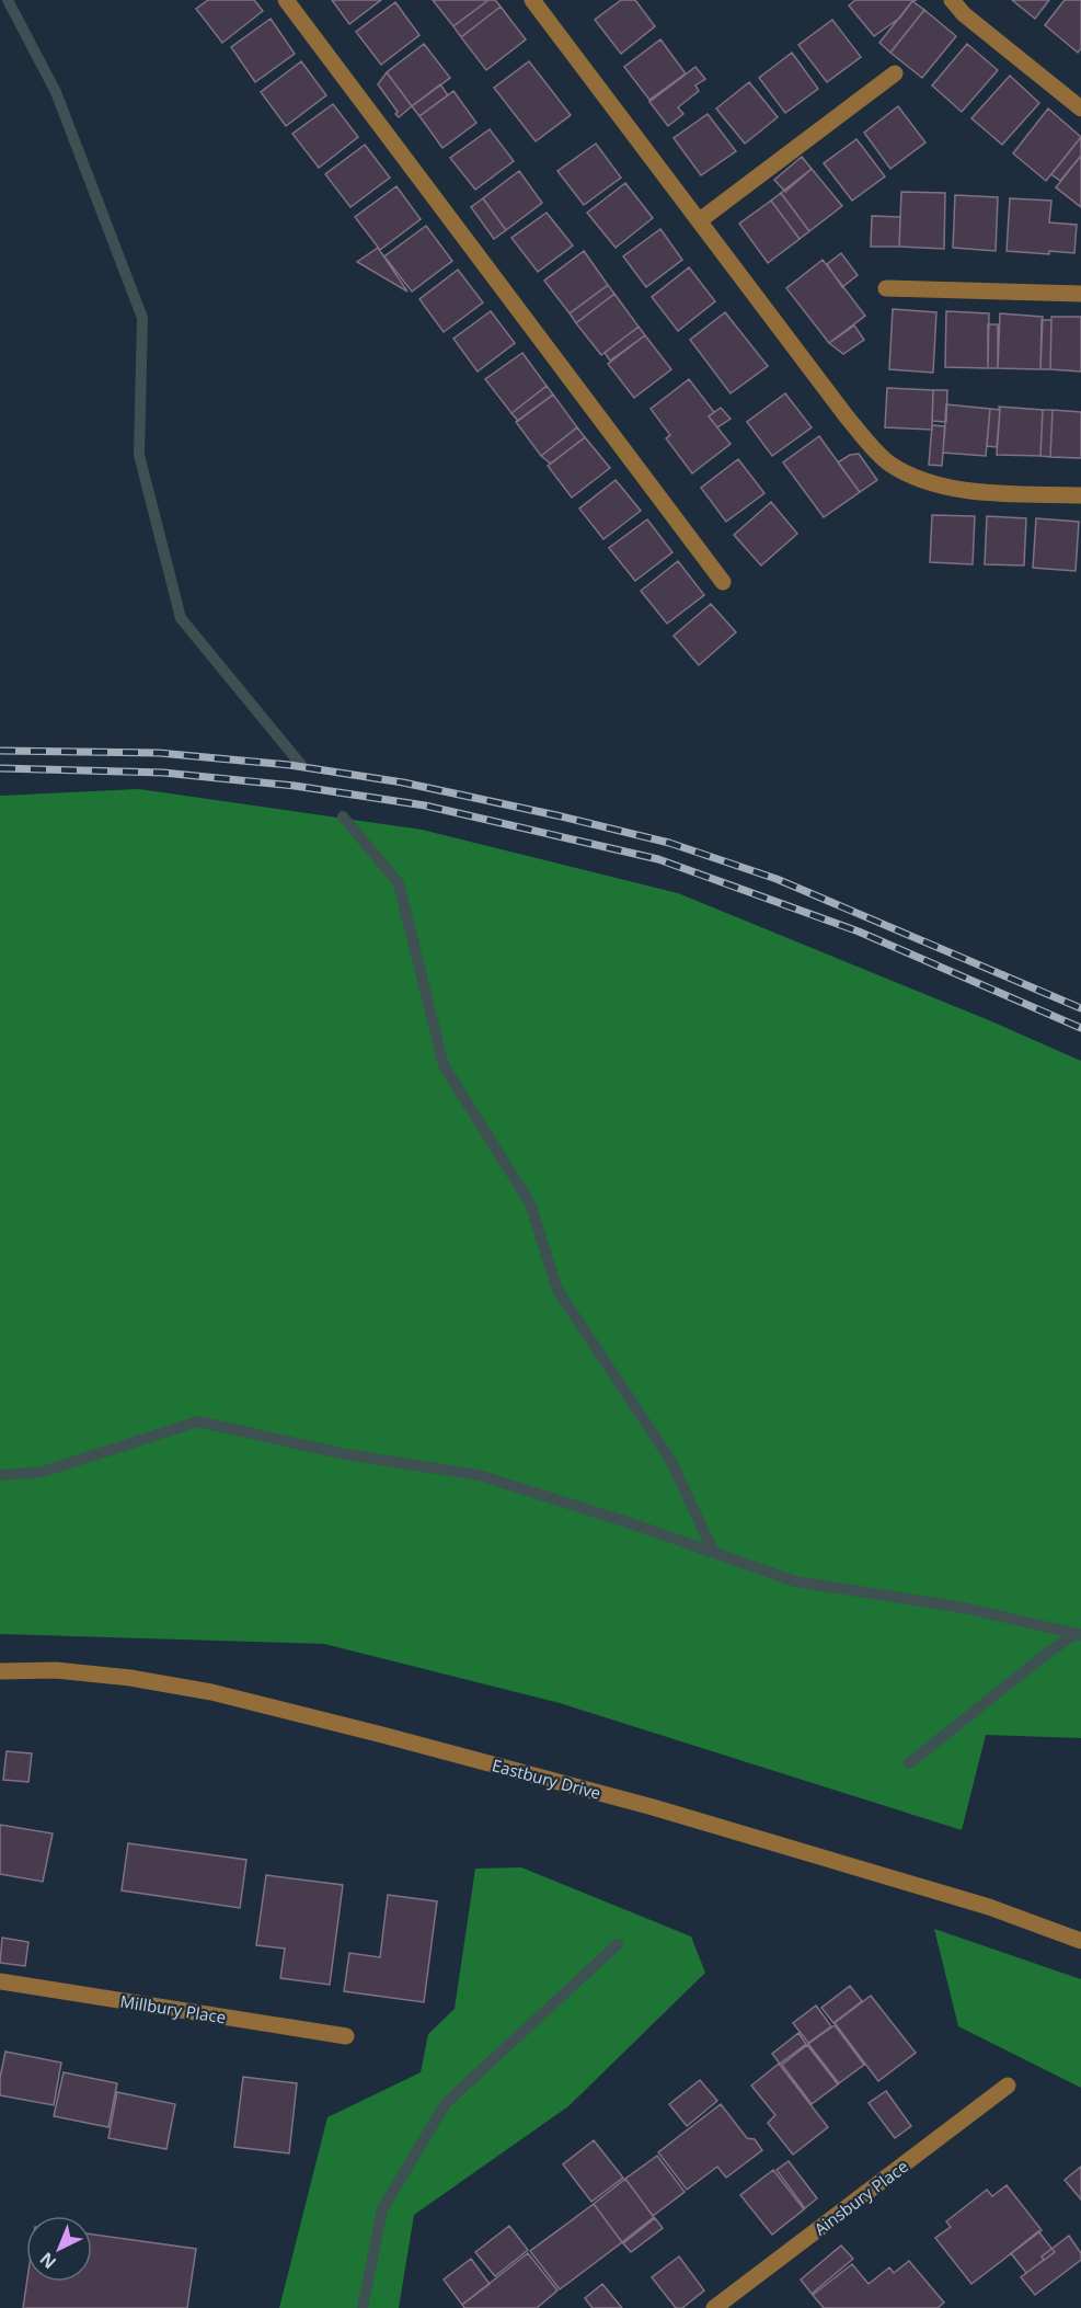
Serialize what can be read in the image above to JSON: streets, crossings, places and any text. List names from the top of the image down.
{
  "streets": {
    "street": ["Eastbury Drive", "Millbury Place", "Ainsbury Place"]
  },
  "north": "bottom left"
}
